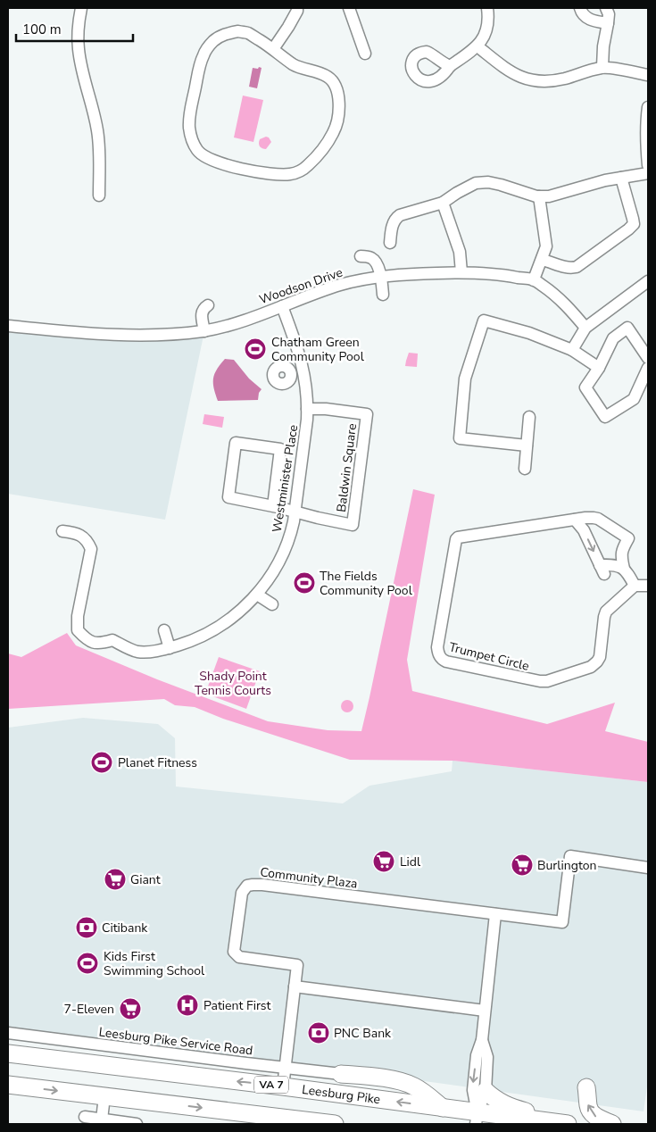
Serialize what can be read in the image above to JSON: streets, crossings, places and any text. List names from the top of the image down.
{
  "streets": {
    "highway": ["VA 7", "Leesburg Pike"],
    "street": [
      "Woodson Drive",
      "Baldwin Square",
      "Westminister Place",
      "Trumpet Circle",
      "Community Plaza",
      "Leesburg Pike Service Road"
    ]
  },
  "crossings": [
    ["Woodson Drive", "Westminister Place"],
    ["Baldwin Square", "Westminister Place"],
    ["Community Plaza", "Leesburg Pike Service Road"],
    ["Community Plaza", "Leesburg Pike"]
  ],
  "parks": ["Shady Point Tennis Courts"],
  "places": {
    "sports": [
      "Chatham Green Community Pool",
      "The Fields Community Pool",
      "Planet Fitness",
      "Kids First Swimming School"
    ],
    "supermarket": [
      "Lidl",
      "Burlington",
      "Giant",
      "7-Eleven"
    ],
    "bank": ["Citibank", "PNC Bank"],
    "hospital": ["Patient First"]
  },
  "scale_bar": "100 m"
}
